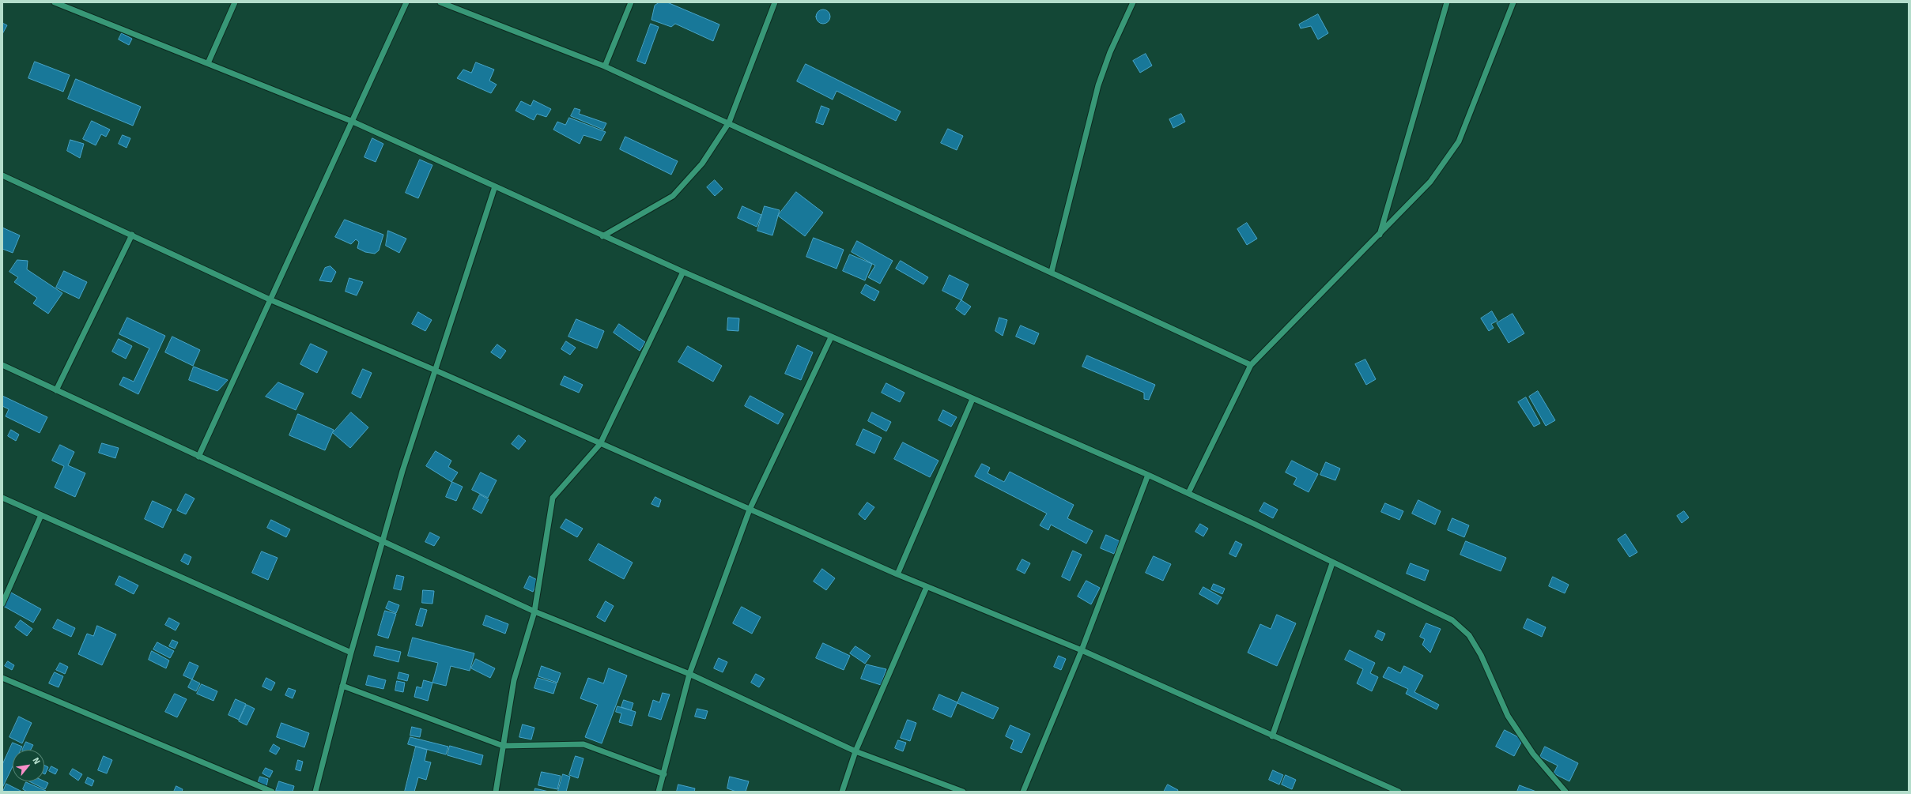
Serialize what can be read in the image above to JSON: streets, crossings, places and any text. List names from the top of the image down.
{
  "north": "top right"
}
